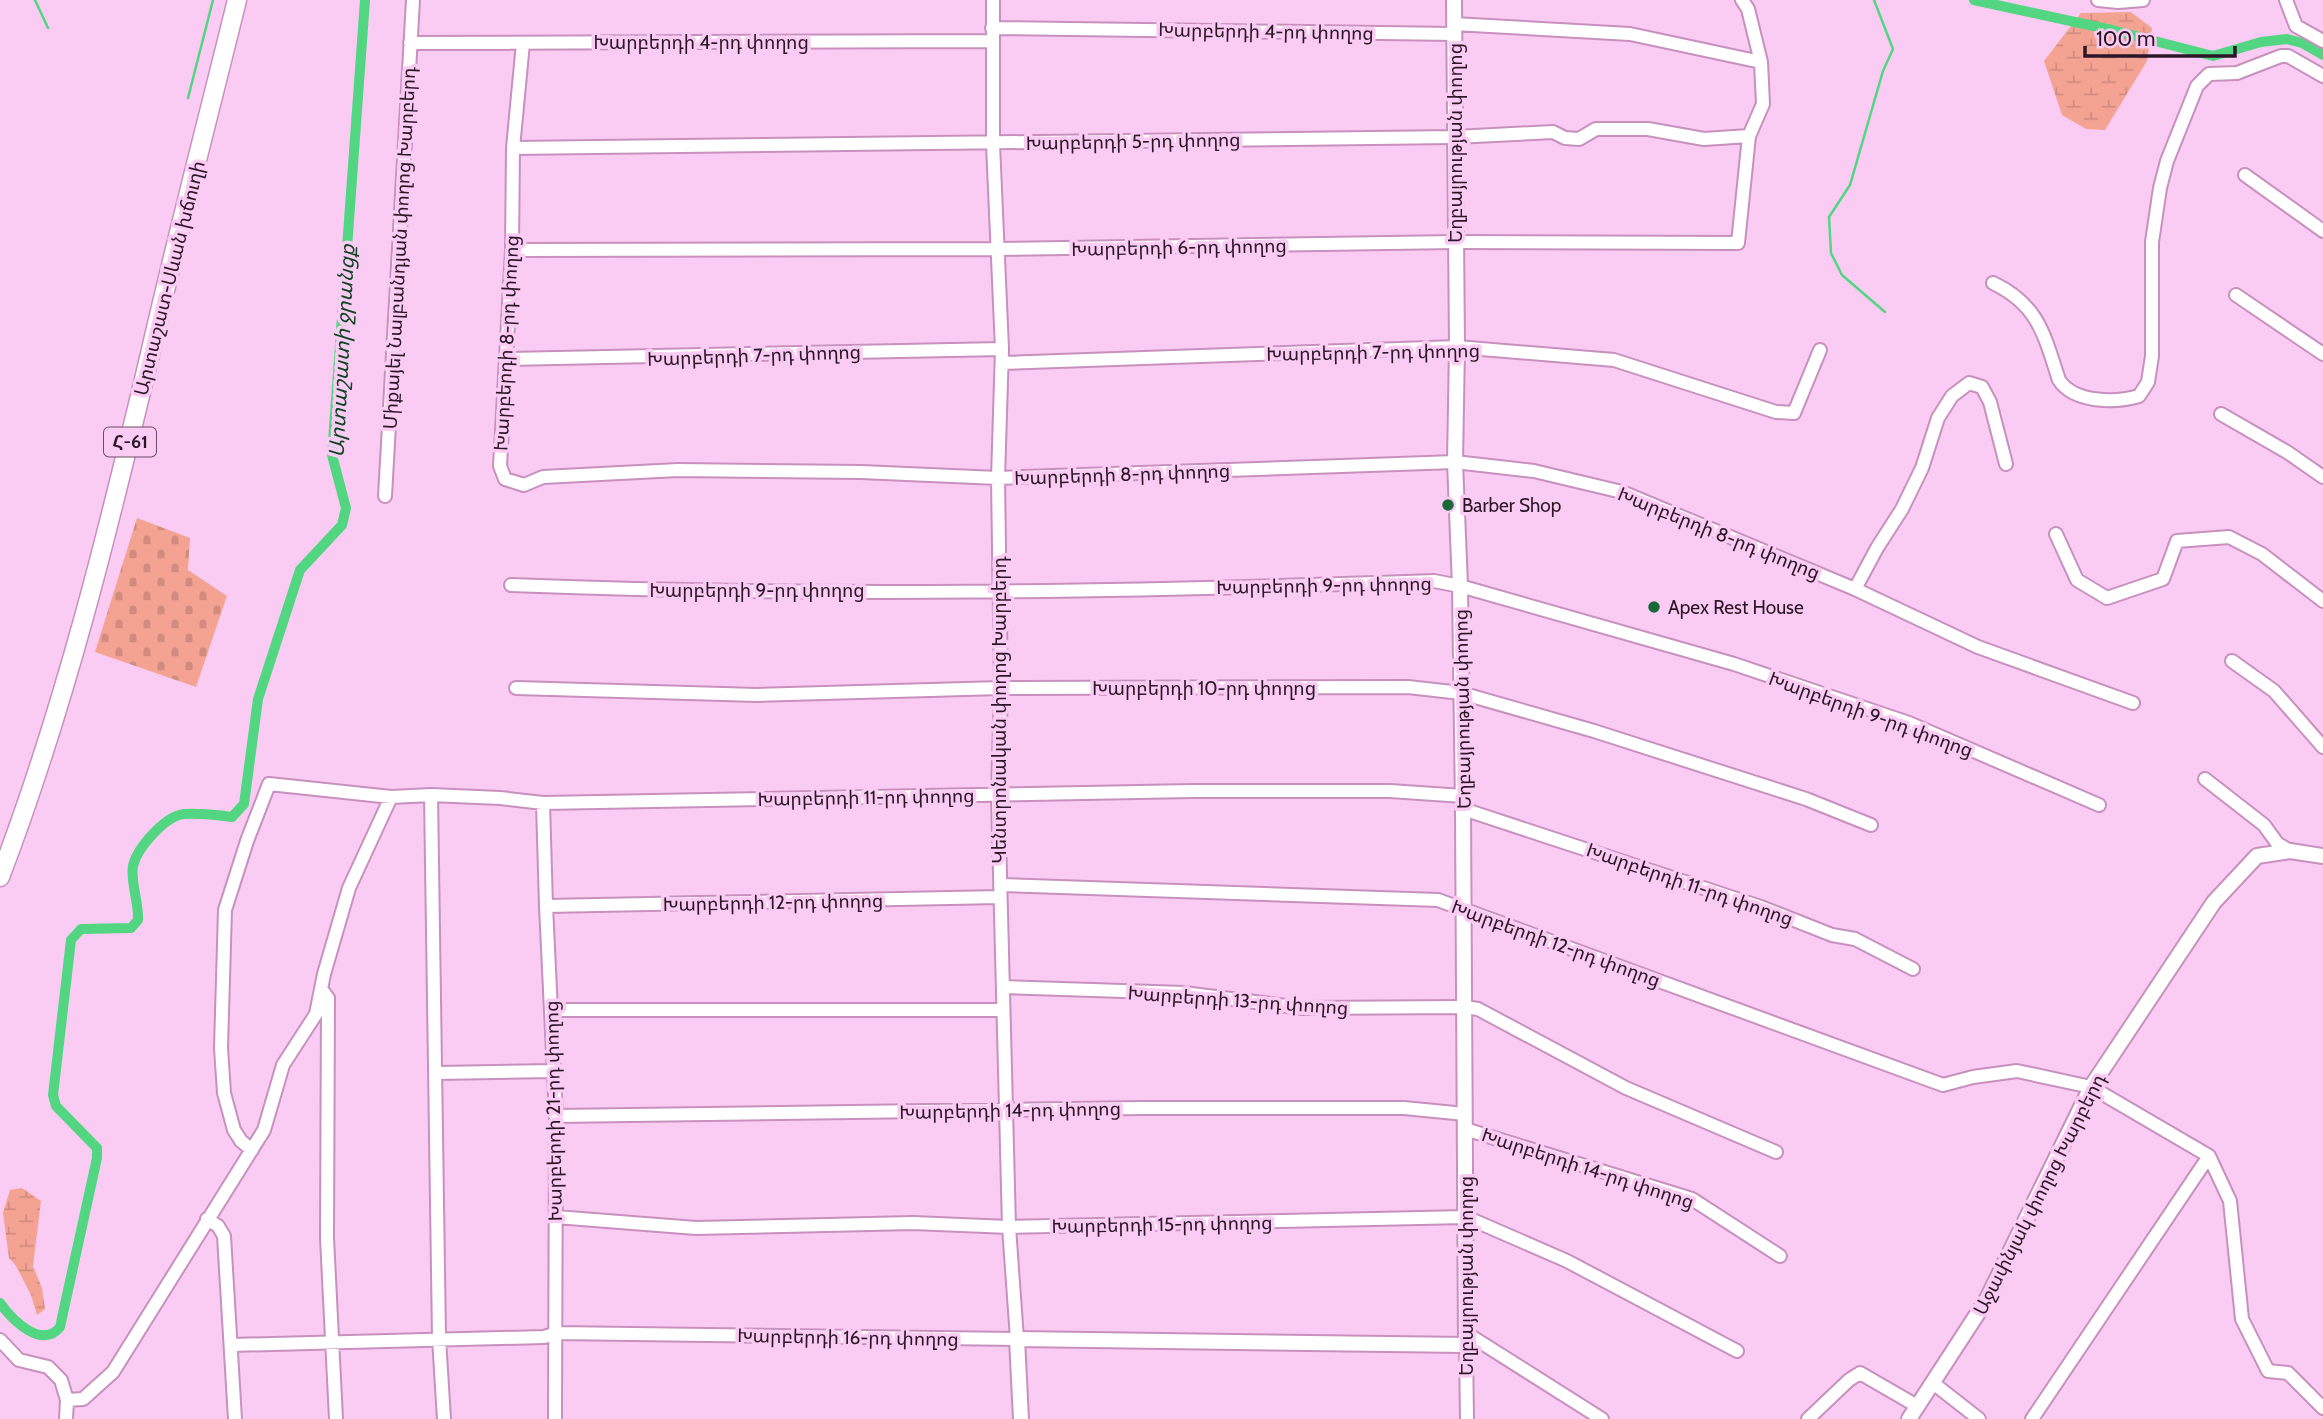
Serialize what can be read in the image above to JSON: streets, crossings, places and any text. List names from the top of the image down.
{
  "streets": {
    "main road": ["Արտաշատ-Սևան խճուղի", "Հ-61"],
    "street": [
      "Խարբերդի 4-րդ փողոց",
      "Խարբերդի 5-րդ փողոց",
      "Եղբայրության փողոց",
      "Խարբերդի 6-րդ փողոց",
      "Միքայել Նալբանդյան փողոց Խարբերդ",
      "Խարբերդի 8-րդ փողոց",
      "Խարբերդի 7-րդ փողոց",
      "Խարբերդի 9-րդ փողոց",
      "Խարբերդի 10-րդ փողոց",
      "Կենտրոնական փողոց Խարբերդ",
      "Խարբերդի 11-րդ փողոց",
      "Խարբերդի 12-րդ փողոց",
      "Խարբերդի 13-րդ փողոց",
      "Խարբերդի 14-րդ փողոց",
      "Խարբերդի 21-րդ փողոց",
      "Աջափնյակ փողոց Խարբերդ",
      "Խարբերդի 15-րդ փողոց",
      "Խարբերդի 16-րդ փողոց"
    ]
  },
  "crossings": [
    ["Խարբերդի 4-րդ փողոց", "Եղբայրության փողոց"],
    ["Խարբերդի 4-րդ փողոց", "Միքայել Նալբանդյան փողոց Խարբերդ"],
    ["Խարբերդի 4-րդ փողոց", "Խարբերդի 8-րդ փողոց"],
    ["Խարբերդի 4-րդ փողոց", "Կենտրոնական փողոց Խարբերդ"],
    ["Խարբերդի 5-րդ փողոց", "Եղբայրության փողոց"],
    ["Խարբերդի 5-րդ փողոց", "Խարբերդի 6-րդ փողոց"],
    ["Խարբերդի 5-րդ փողոց", "Խարբերդի 8-րդ փողոց"],
    ["Խարբերդի 5-րդ փողոց", "Կենտրոնական փողոց Խարբերդ"],
    ["Եղբայրության փողոց", "Խարբերդի 6-րդ փողոց"],
    ["Եղբայրության փողոց", "Խարբերդի 8-րդ փողոց"],
    ["Եղբայրության փողոց", "Խարբերդի 7-րդ փողոց"],
    ["Եղբայրության փողոց", "Խարբերդի 9-րդ փողոց"],
    ["Եղբայրության փողոց", "Խարբերդի 10-րդ փողոց"],
    ["Եղբայրության փողոց", "Խարբերդի 11-րդ փողոց"],
    ["Եղբայրության փողոց", "Խարբերդի 12-րդ փողոց"],
    ["Եղբայրության փողոց", "Խարբերդի 13-րդ փողոց"],
    ["Եղբայրության փողոց", "Խարբերդի 14-րդ փողոց"],
    ["Եղբայրության փողոց", "Խարբերդի 15-րդ փողոց"],
    ["Եղբայրության փողոց", "Խարբերդի 16-րդ փողոց"],
    ["Խարբերդի 6-րդ փողոց", "Խարբերդի 8-րդ փողոց"],
    ["Խարբերդի 6-րդ փողոց", "Կենտրոնական փողոց Խարբերդ"],
    ["Խարբերդի 8-րդ փողոց", "Խարբերդի 7-րդ փողոց"],
    ["Խարբերդի 8-րդ փողոց", "Կենտրոնական փողոց Խարբերդ"],
    ["Խարբերդի 7-րդ փողոց", "Կենտրոնական փողոց Խարբերդ"],
    ["Խարբերդի 9-րդ փողոց", "Կենտրոնական փողոց Խարբերդ"],
    ["Խարբերդի 10-րդ փողոց", "Կենտրոնական փողոց Խարբերդ"],
    ["Կենտրոնական փողոց Խարբերդ", "Խարբերդի 11-րդ փողոց"],
    ["Կենտրոնական փողոց Խարբերդ", "Խարբերդի 12-րդ փողոց"],
    ["Կենտրոնական փողոց Խարբերդ", "Խարբերդի 13-րդ փողոց"],
    ["Կենտրոնական փողոց Խարբերդ", "Խարբերդի 14-րդ փողոց"],
    ["Կենտրոնական փողոց Խարբերդ", "Խարբերդի 15-րդ փողոց"],
    ["Կենտրոնական փողոց Խարբերդ", "Խարբերդի 16-րդ փողոց"],
    ["Խարբերդի 11-րդ փողոց", "Խարբերդի 21-րդ փողոց"],
    ["Խարբերդի 12-րդ փողոց", "Խարբերդի 21-րդ փողոց"],
    ["Խարբերդի 12-րդ փողոց", "Աջափնյակ փողոց Խարբերդ"],
    ["Խարբերդի 14-րդ փողոց", "Խարբերդի 21-րդ փողոց"],
    ["Խարբերդի 21-րդ փողոց", "Խարբերդի 15-րդ փողոց"],
    ["Խարբերդի 21-րդ փողոց", "Խարբերդի 16-րդ փողոց"]
  ],
  "water": ["Արտաշատի ջրանցք"],
  "places": ["Barber Shop", "Apex Rest House"],
  "scale_bar": "100 m"
}
